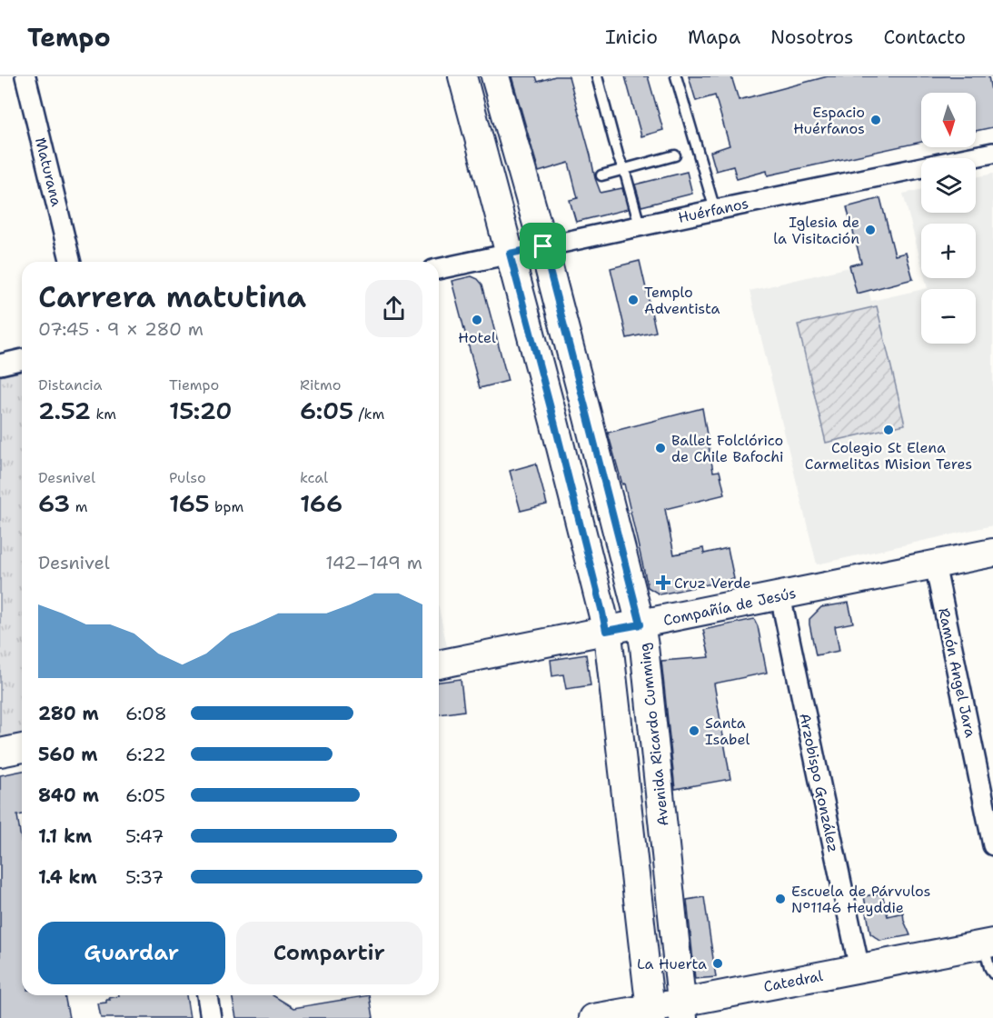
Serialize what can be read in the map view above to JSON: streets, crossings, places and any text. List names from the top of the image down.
{
  "streets": {
    "main road": ["Compañía de Jesús", "Avenida Ricardo Cumming", "Catedral"],
    "street": [
      "Maturana",
      "Huérfanos",
      "Ramón Angel Jara",
      "Arzobispo González"
    ]
  },
  "crossings": [
    ["Huérfanos", "Avenida Ricardo Cumming"],
    ["Compañía de Jesús", "Ramón Angel Jara"],
    ["Compañía de Jesús", "Avenida Ricardo Cumming"],
    ["Compañía de Jesús", "Arzobispo González"],
    ["Avenida Ricardo Cumming", "Catedral"],
    ["Arzobispo González", "Catedral"]
  ],
  "places": {
    "other": [
      "Espacio Huérfanos",
      "Iglesia de la Visitación",
      "Templo Adventista",
      "Hotel",
      "Colegio St Elena Carmelitas Mision Teres",
      "Ballet Folclórico de Chile Bafochi",
      "Santa Isabel",
      "Escuela de Párvulos N°1146 Heyddie",
      "La Huerta"
    ],
    "health": ["Cruz Verde"]
  },
  "north": "bottom",
  "page": {
    "header": "Tempo",
    "nav": [
      "Inicio",
      "Mapa",
      "Nosotros",
      "Contacto"
    ],
    "map_buttons": ["+", "−"],
    "heading": ["Carrera matutina", "07:45 · 9 × 280 m"],
    "stats": [
      ["Distancia", "2.52 km"],
      ["Tiempo", "15:20"],
      ["Ritmo", "6:05 /km"],
      ["Desnivel", "63 m"],
      ["Pulso", "165 bpm"],
      ["kcal", "166"]
    ],
    "chart": ["Desnivel", "142–149 m"],
    "list": [
      {
        "name": "280 m",
        "note": "6:08"
      },
      {
        "name": "560 m",
        "note": "6:22"
      },
      {
        "name": "840 m",
        "note": "6:05"
      },
      {
        "name": "1.1 km",
        "note": "5:47"
      },
      {
        "name": "1.4 km",
        "note": "5:37"
      }
    ],
    "buttons": ["Guardar", "Compartir"]
  }
}
